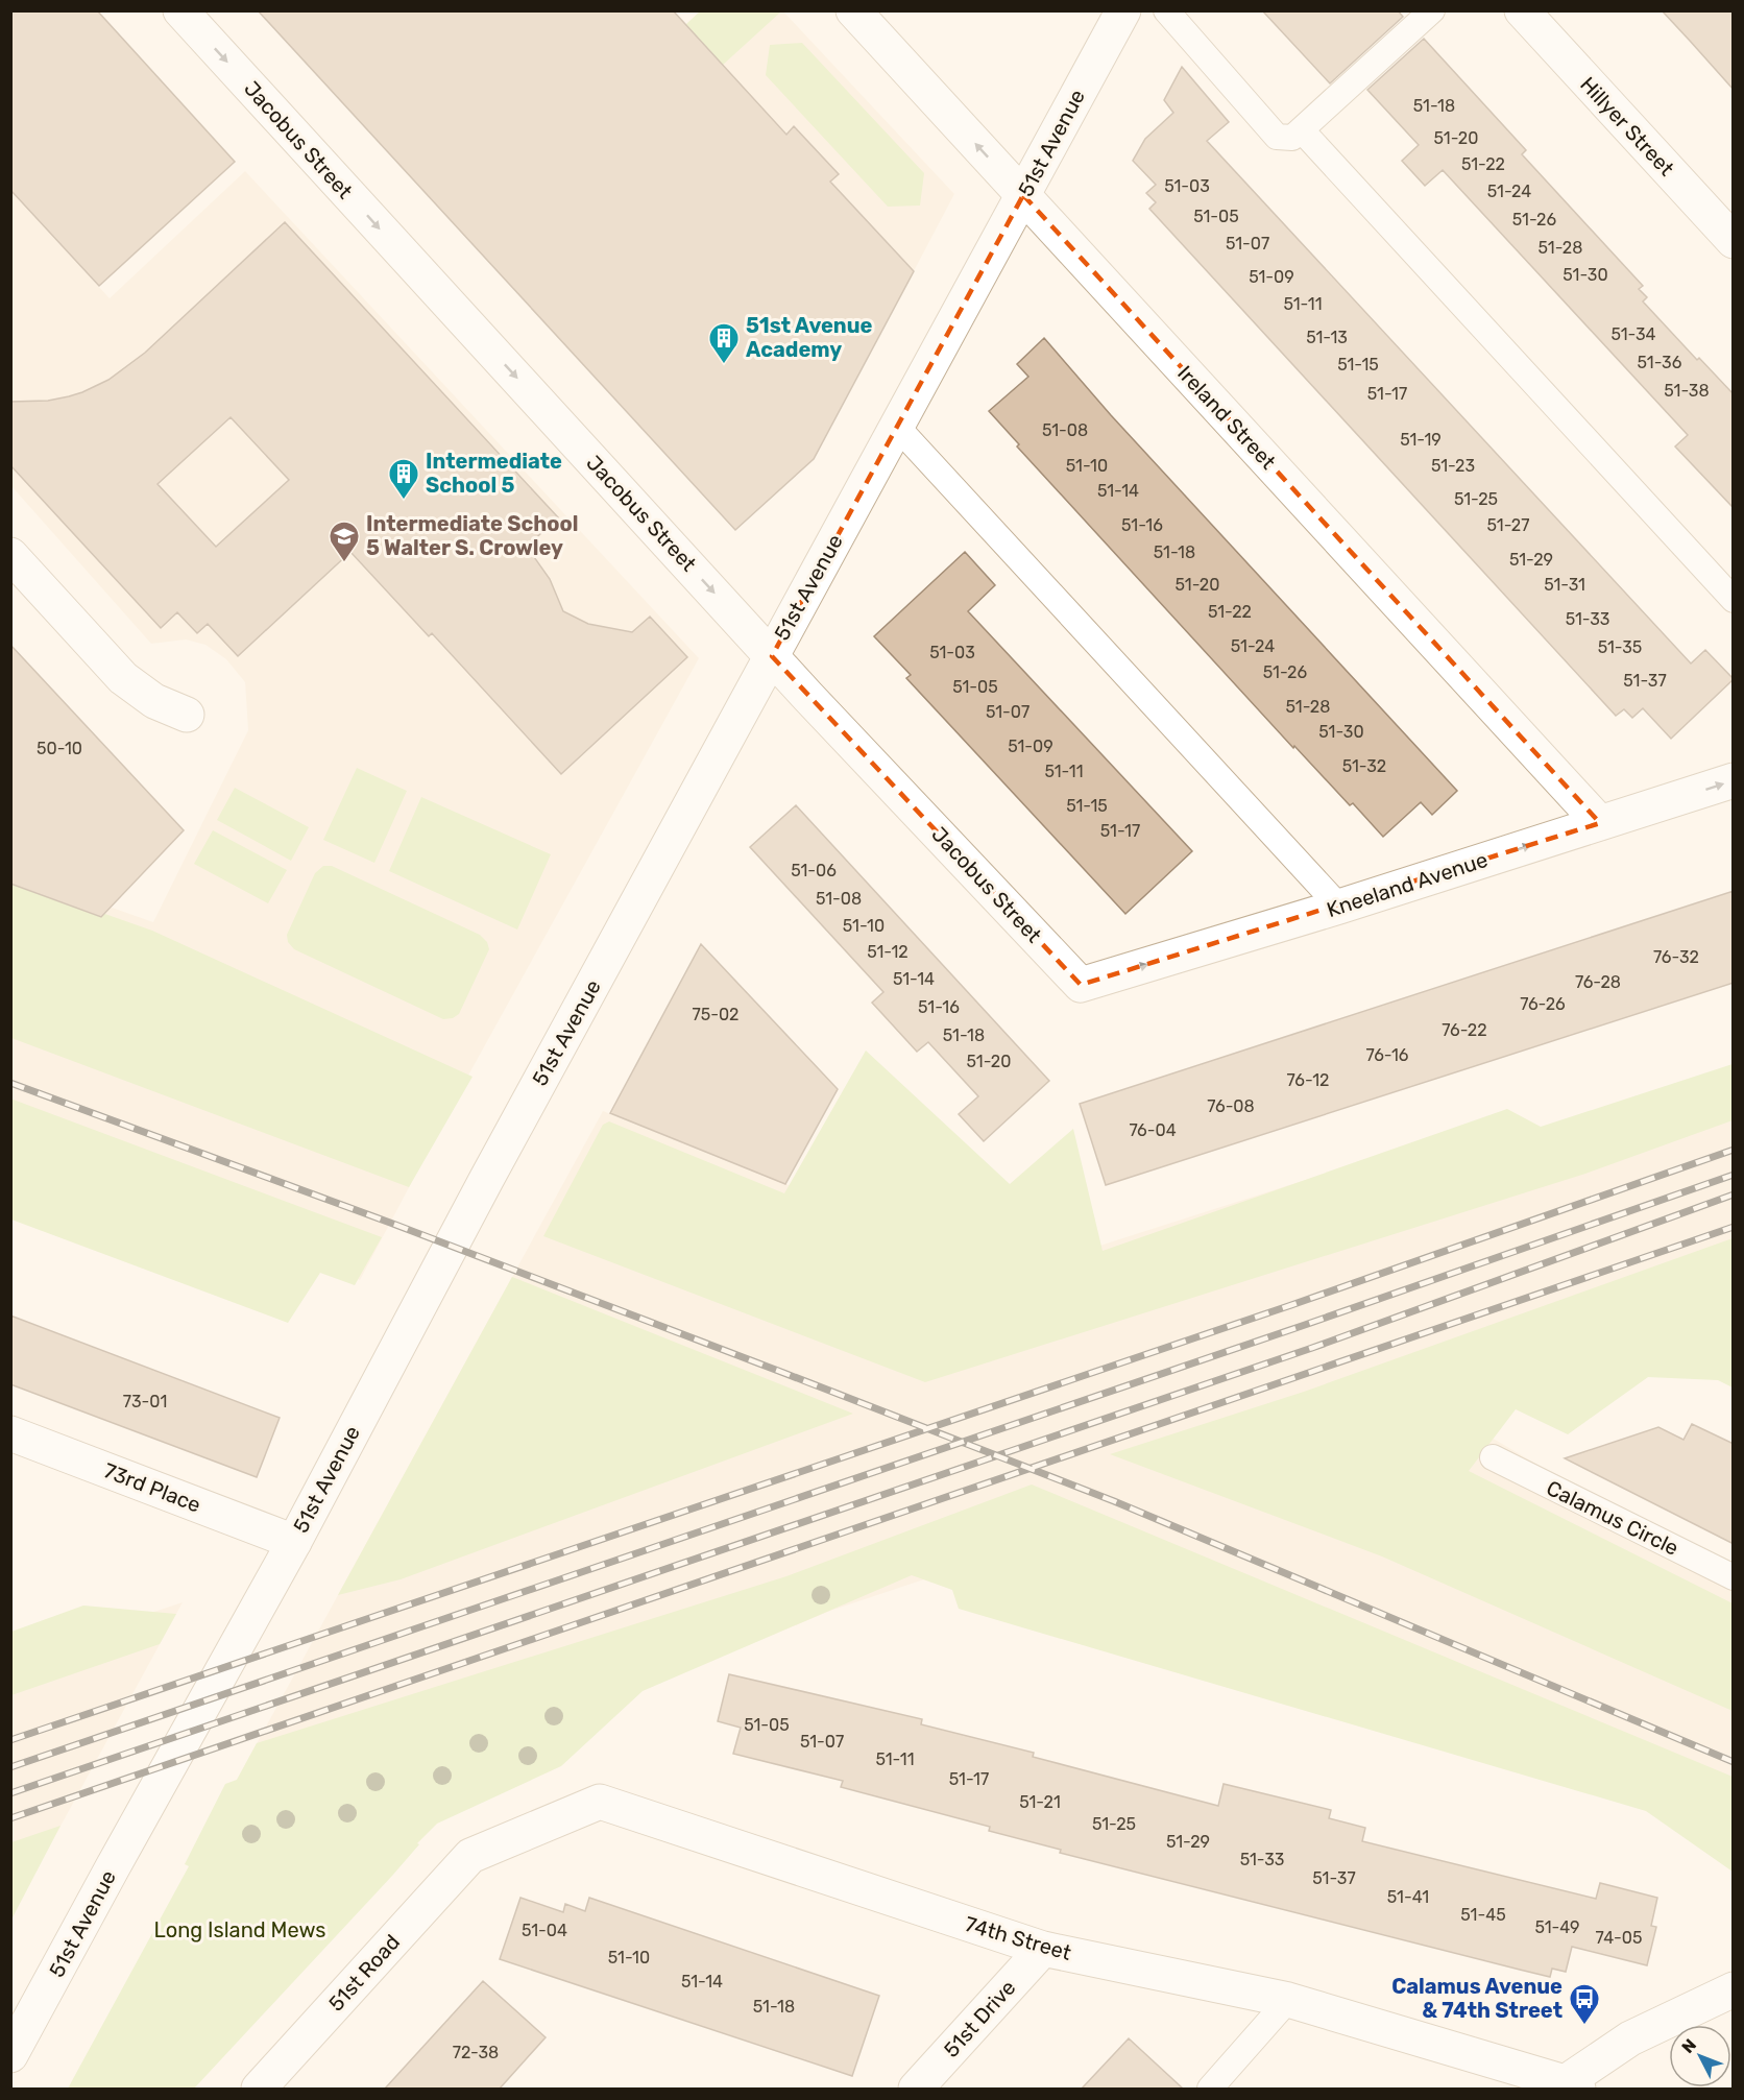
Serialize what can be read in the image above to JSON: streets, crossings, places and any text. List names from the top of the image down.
{
  "streets": {
    "street": [
      "Hillyer Street",
      "Jacobus Street",
      "51st Avenue",
      "Ireland Street",
      "Kneeland Avenue",
      "73rd Place",
      "74th Street",
      "51st Road",
      "51st Drive"
    ],
    "lane": ["Calamus Circle"]
  },
  "crossings": [
    ["Jacobus Street", "51st Avenue"],
    ["Jacobus Street", "Kneeland Avenue"],
    ["51st Avenue", "Ireland Street"],
    ["51st Avenue", "73rd Place"],
    ["Ireland Street", "Kneeland Avenue"],
    ["74th Street", "51st Road"],
    ["74th Street", "51st Drive"]
  ],
  "one_way": ["Jacobus Street", "Kneeland Avenue"],
  "parks": ["Long Island Mews"],
  "places": {
    "building": ["51st Avenue Academy", "Intermediate School 5"],
    "school or university": ["Intermediate School 5 Walter S. Crowley"],
    "bus stop": ["Calamus Avenue & 74th Street"]
  },
  "house_numbers": [
    "51-18",
    "51-20",
    "51-22",
    "51-03",
    "51-24",
    "51-05",
    "51-26",
    "51-07",
    "51-28",
    "51-30",
    "51-09",
    "51-11",
    "51-34",
    "51-13",
    "51-36",
    "51-15",
    "51-38",
    "51-17",
    "51-08",
    "51-19",
    "51-10",
    "51-23",
    "51-14",
    "51-25",
    "51-16",
    "51-27",
    "51-18",
    "51-29",
    "51-20",
    "51-31",
    "51-22",
    "51-33",
    "51-24",
    "51-35",
    "51-03",
    "51-26",
    "51-37",
    "51-05",
    "51-28",
    "51-07",
    "51-30",
    "51-09",
    "50-10",
    "51-32",
    "51-11",
    "51-15",
    "51-17",
    "51-06",
    "51-08",
    "51-10",
    "51-12",
    "76-32",
    "51-14",
    "76-28",
    "76-26",
    "51-16",
    "75-02",
    "76-22",
    "51-18",
    "76-16",
    "51-20",
    "76-12",
    "76-08",
    "76-04",
    "73-01",
    "51-05",
    "51-07",
    "51-11",
    "51-17",
    "51-21",
    "51-25",
    "51-29",
    "51-33",
    "51-37",
    "51-41",
    "51-45",
    "51-49",
    "51-04",
    "74-05",
    "51-10",
    "51-14",
    "51-18",
    "72-38"
  ],
  "north": "top left"
}
